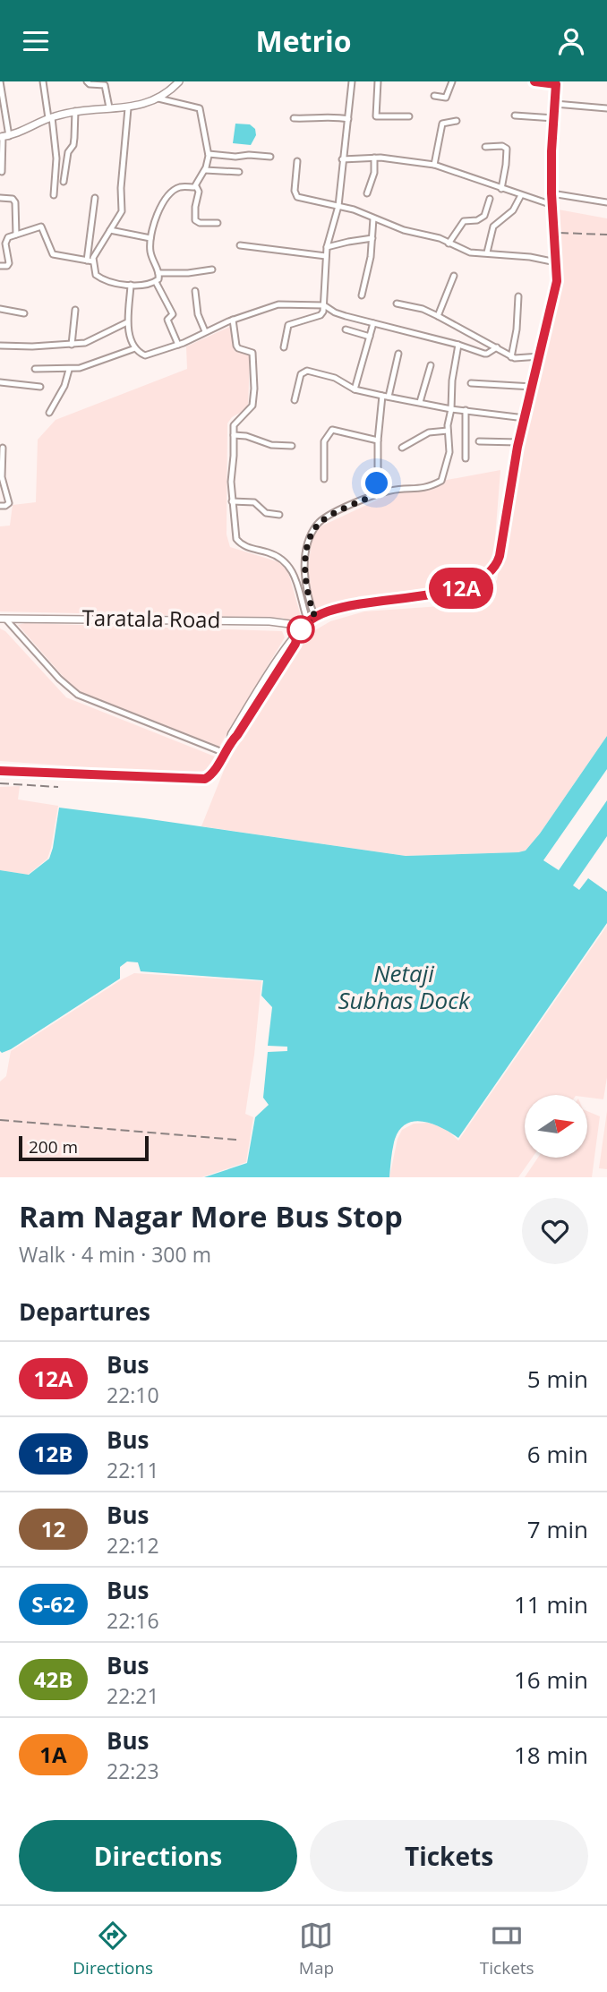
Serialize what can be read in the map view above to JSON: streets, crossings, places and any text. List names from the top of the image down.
{
  "streets": {
    "street": ["Taratala Road"]
  },
  "water": ["Netaji Subhas Dock"],
  "lines": ["bus line 12A"],
  "scale_bar": "200 m",
  "north": "right",
  "page": {
    "header": "Metrio",
    "on_map": "12A",
    "scale": "200 m",
    "heading": [
      ["Ram Nagar More Bus Stop", "Walk · 4 min · 300 m"],
      "Departures"
    ],
    "list": [
      {
        "mark": "12A",
        "name": "Bus",
        "note": "22:10",
        "value": "5 min"
      },
      {
        "mark": "12B",
        "name": "Bus",
        "note": "22:11",
        "value": "6 min"
      },
      {
        "mark": "12",
        "name": "Bus",
        "note": "22:12",
        "value": "7 min"
      },
      {
        "mark": "S-62",
        "name": "Bus",
        "note": "22:16",
        "value": "11 min"
      },
      {
        "mark": "42B",
        "name": "Bus",
        "note": "22:21",
        "value": "16 min"
      },
      {
        "mark": "1A",
        "name": "Bus",
        "note": "22:23",
        "value": "18 min"
      }
    ],
    "buttons": ["Directions", "Tickets"],
    "tabs": ["Directions", "Map", "Tickets"]
  }
}
